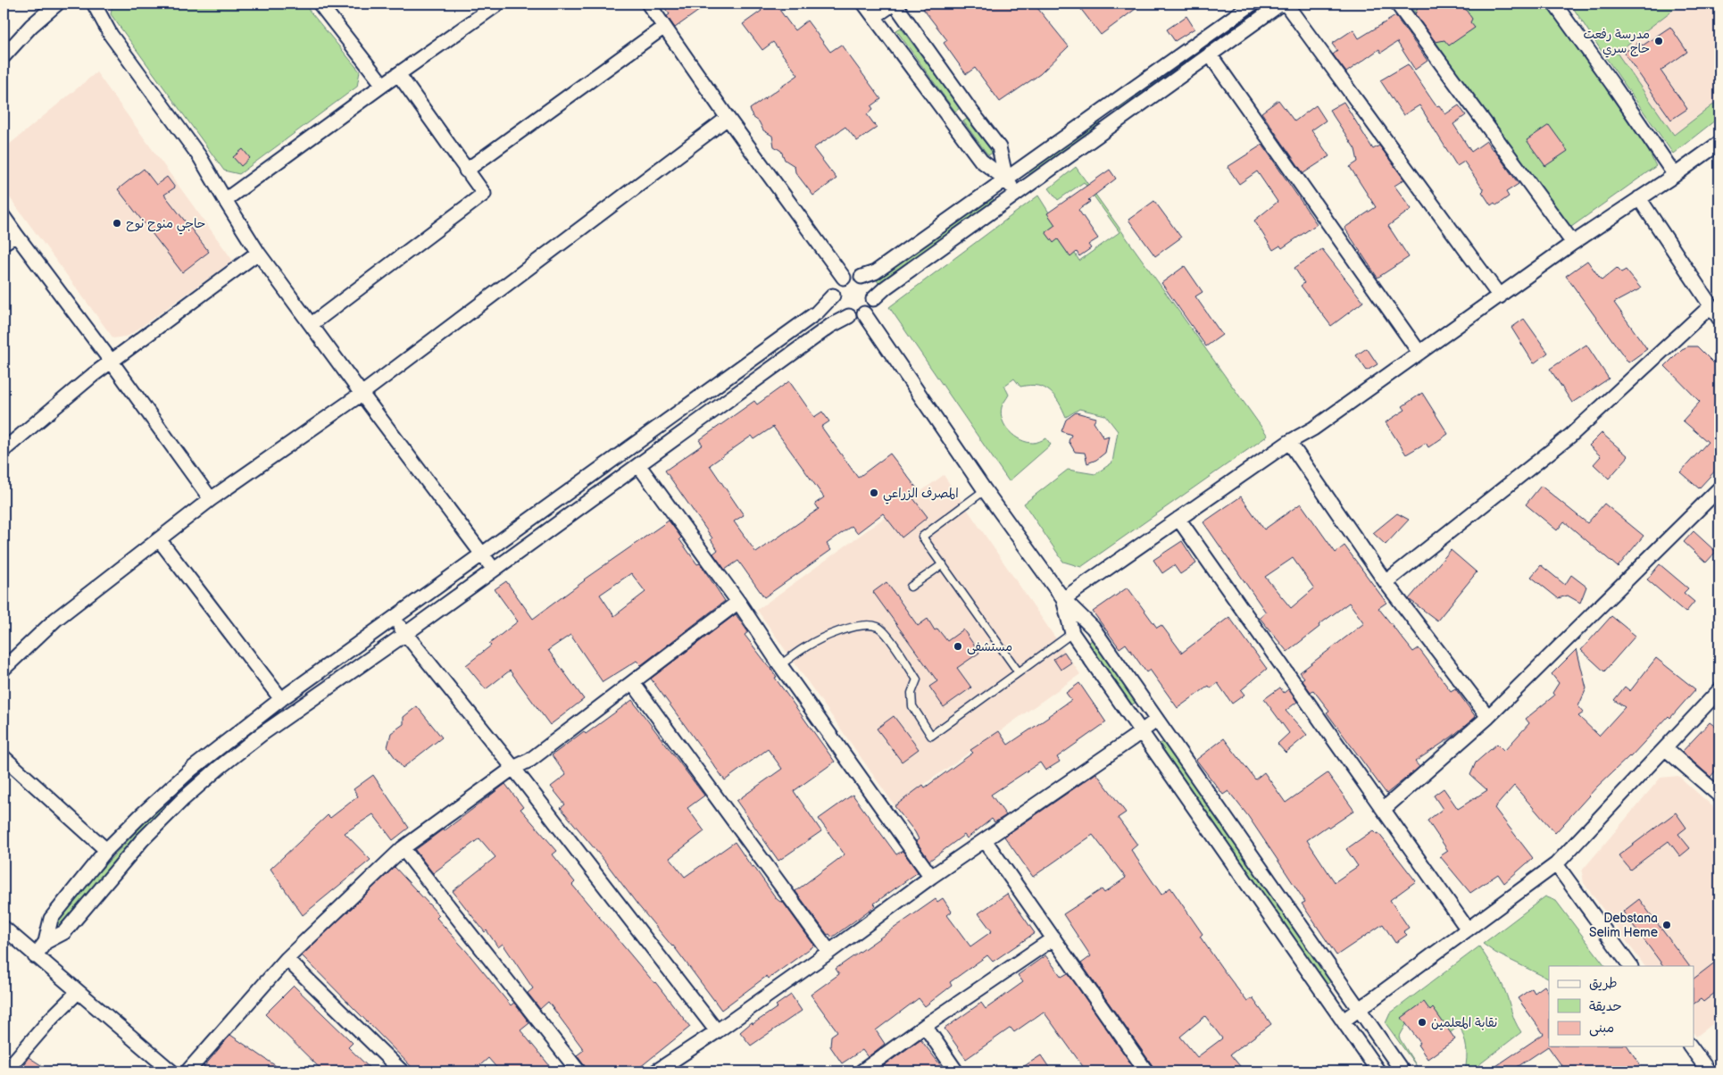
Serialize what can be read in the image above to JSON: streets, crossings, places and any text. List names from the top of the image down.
{
  "places": [
    "مدرسة رفعت حاج سري",
    "حاجي منوح نوح",
    "المصرف الزراعي",
    "مستشفى",
    "Debstana Selim Heme",
    "نقابة المعلمين"
  ],
  "legend": ["طريق", "حديقة", "مبنى"]
}
